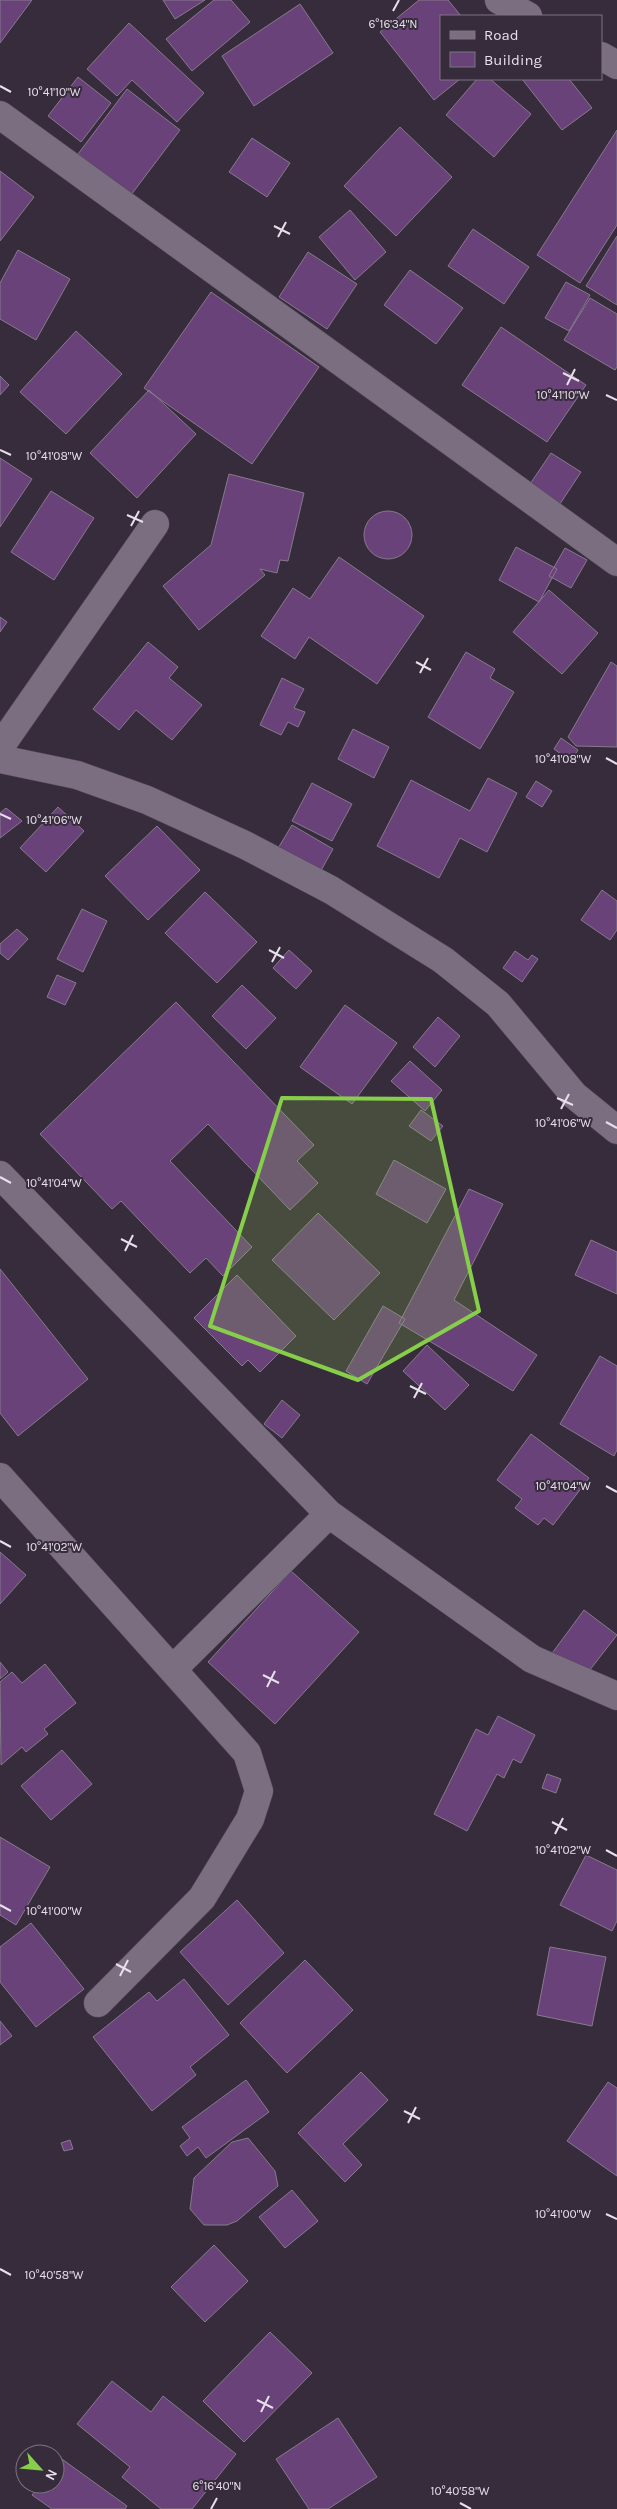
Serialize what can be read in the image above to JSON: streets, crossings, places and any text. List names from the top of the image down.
{
  "legend": ["Road", "Building"],
  "north": "bottom right",
  "coordinates": [
    "6°16'34\"N",
    "10°41'10\"W",
    "10°41'08\"W",
    "10°41'06\"W",
    "10°41'04\"W",
    "10°41'02\"W",
    "10°41'00\"W",
    "10°40'58\"W",
    "6°16'40\"N"
  ]
}
